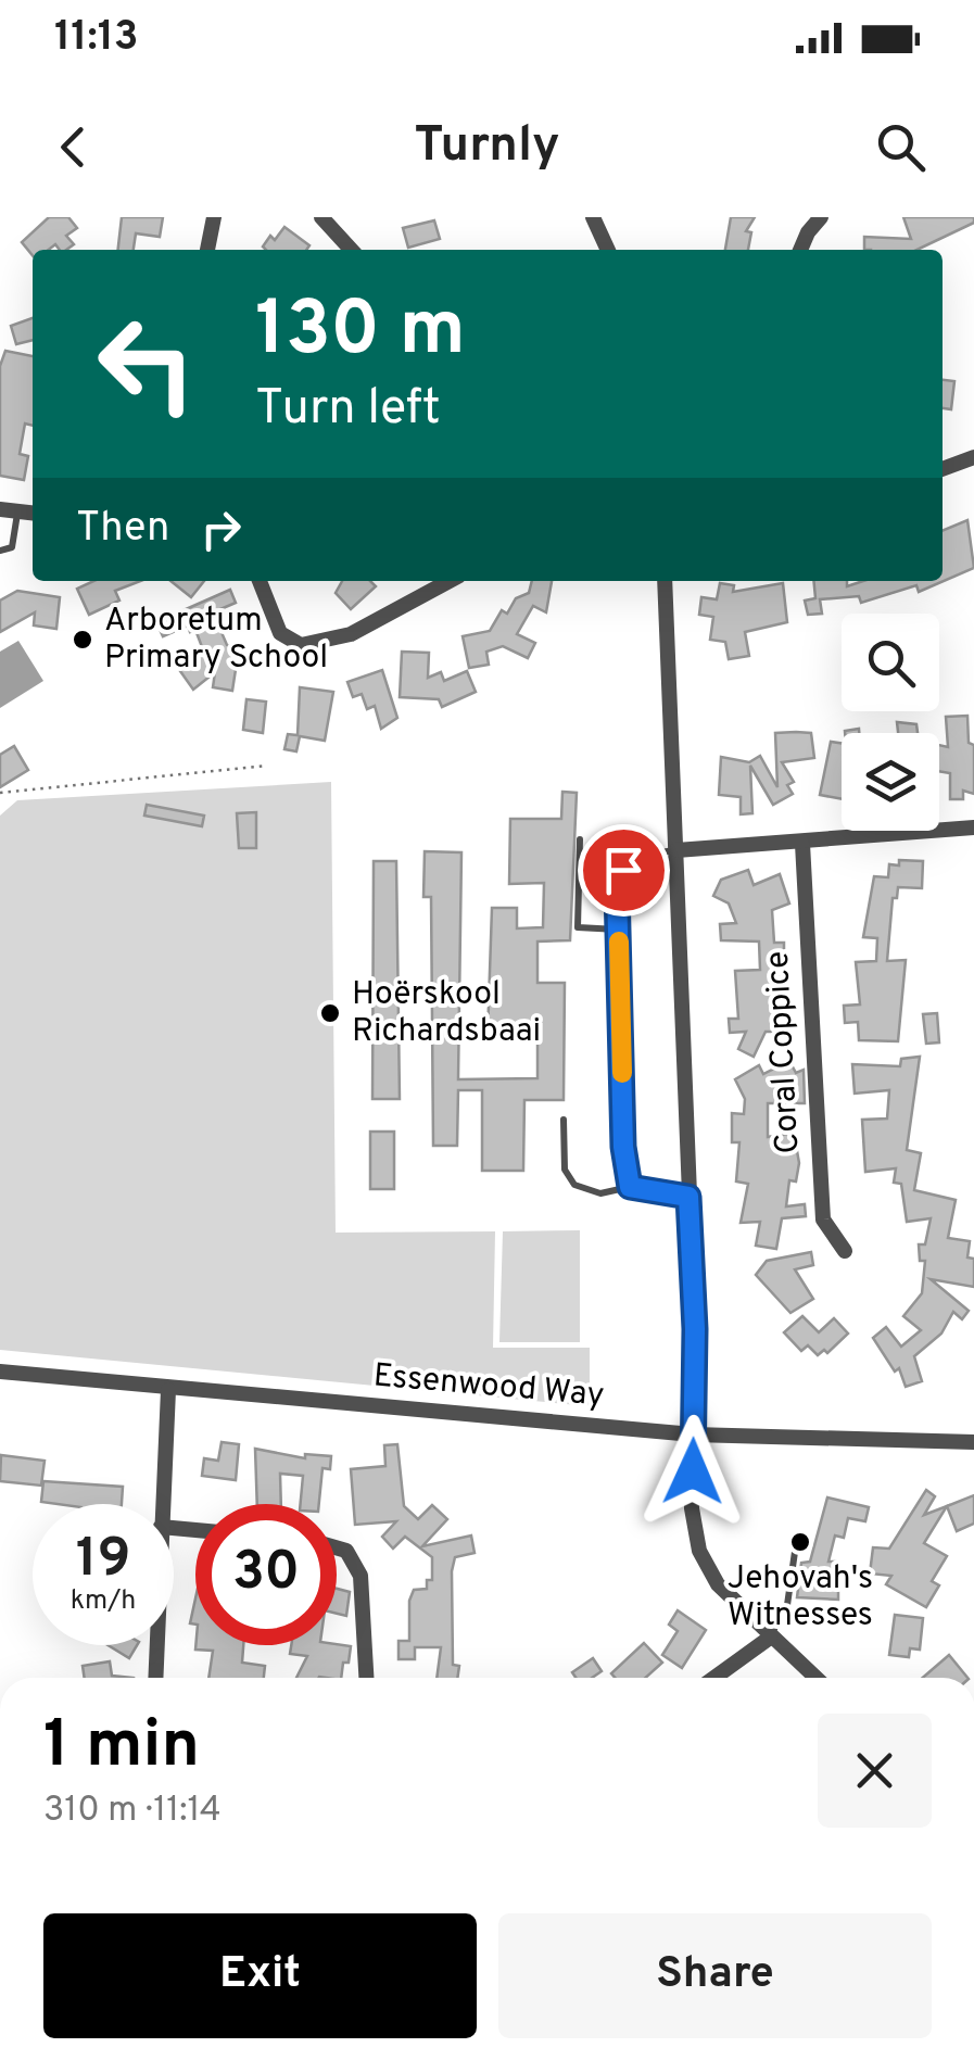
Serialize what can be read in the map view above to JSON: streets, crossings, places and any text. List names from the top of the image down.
{
  "streets": {
    "street": ["Coral Coppice", "Essenwood Way"]
  },
  "places": ["Arboretum Primary School", "Hoërskool Richardsbaai", "Jehovah's Witnesses"],
  "page": {
    "status": "11:13",
    "header": "Turnly",
    "turn": ["130 m", "Turn left"],
    "then": "Then",
    "speed": "19 km/h",
    "limit": "30",
    "heading": ["1 min", "310 m · 11:14"],
    "buttons": ["Exit", "Share"]
  }
}
